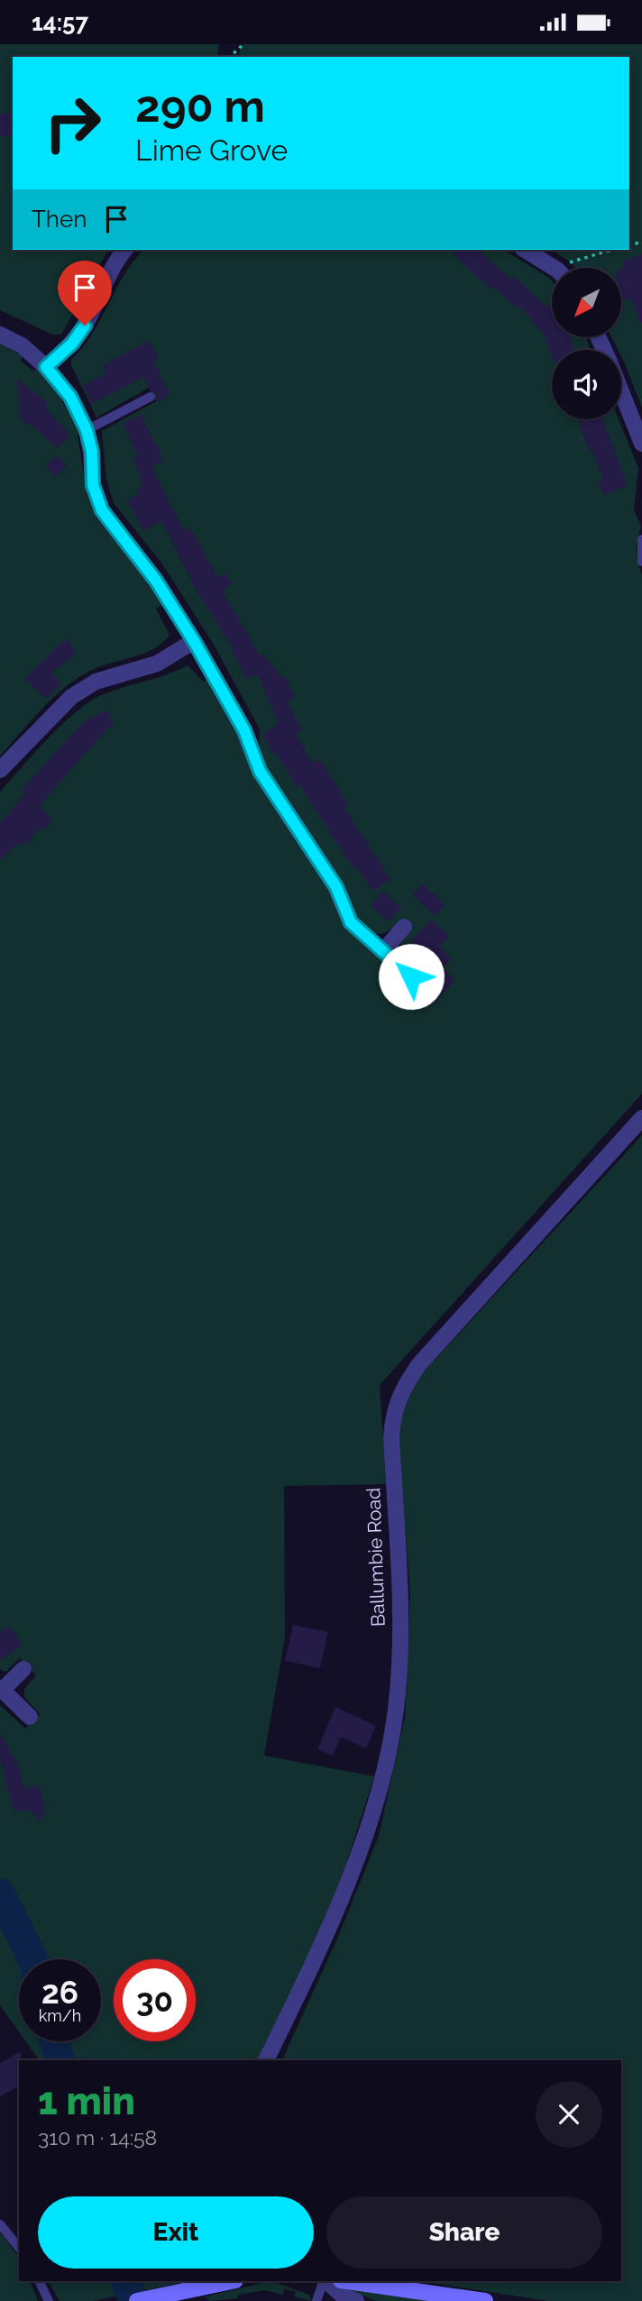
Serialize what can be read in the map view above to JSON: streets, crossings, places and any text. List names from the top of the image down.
{
  "streets": {
    "street": ["Ballumbie Road"]
  },
  "north": "bottom left",
  "page": {
    "status": "14:57",
    "turn": ["290 m", "Lime Grove"],
    "then": "Then",
    "speed": "26 km/h",
    "limit": "30",
    "heading": ["1 min", "310 m · 14:58"],
    "buttons": ["Exit", "Share"]
  }
}
